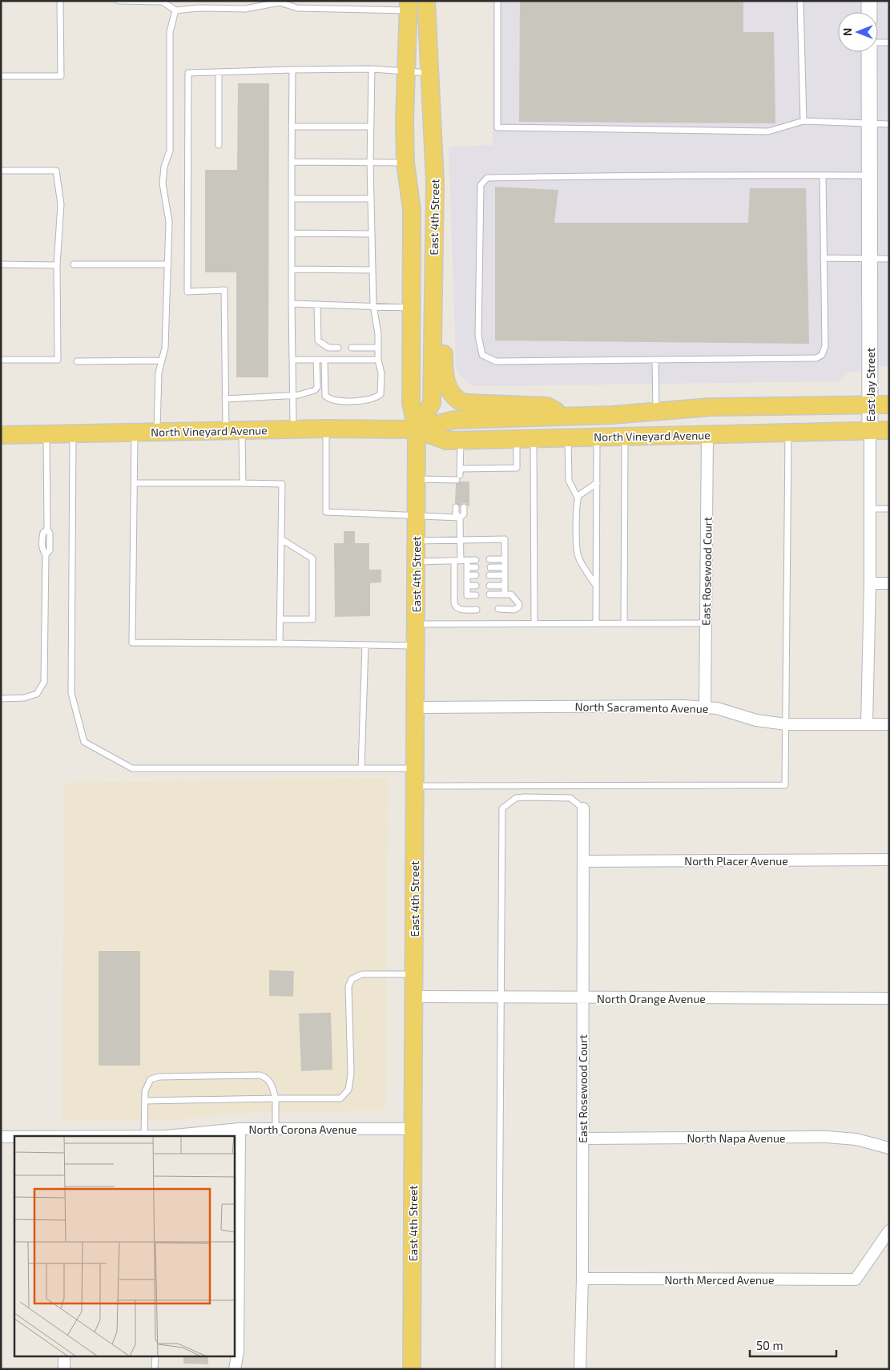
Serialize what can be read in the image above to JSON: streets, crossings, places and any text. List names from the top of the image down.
{
  "streets": {
    "main road": ["East 4th Street", "North Vineyard Avenue"],
    "street": [
      "East Jay Street",
      "East Rosewood Court",
      "North Sacramento Avenue",
      "North Placer Avenue",
      "North Orange Avenue",
      "North Corona Avenue",
      "North Napa Avenue",
      "North Merced Avenue"
    ]
  },
  "crossings": [
    ["East 4th Street", "North Vineyard Avenue"],
    ["East 4th Street", "North Sacramento Avenue"],
    ["East 4th Street", "North Orange Avenue"],
    ["East 4th Street", "North Corona Avenue"],
    ["East Jay Street", "North Vineyard Avenue"],
    ["East Jay Street", "North Sacramento Avenue"],
    ["North Vineyard Avenue", "East Rosewood Court"],
    ["East Rosewood Court", "North Sacramento Avenue"],
    ["East Rosewood Court", "North Placer Avenue"],
    ["East Rosewood Court", "North Orange Avenue"],
    ["East Rosewood Court", "North Napa Avenue"],
    ["East Rosewood Court", "North Merced Avenue"]
  ],
  "scale_bar": "50 m",
  "north": "left"
}
